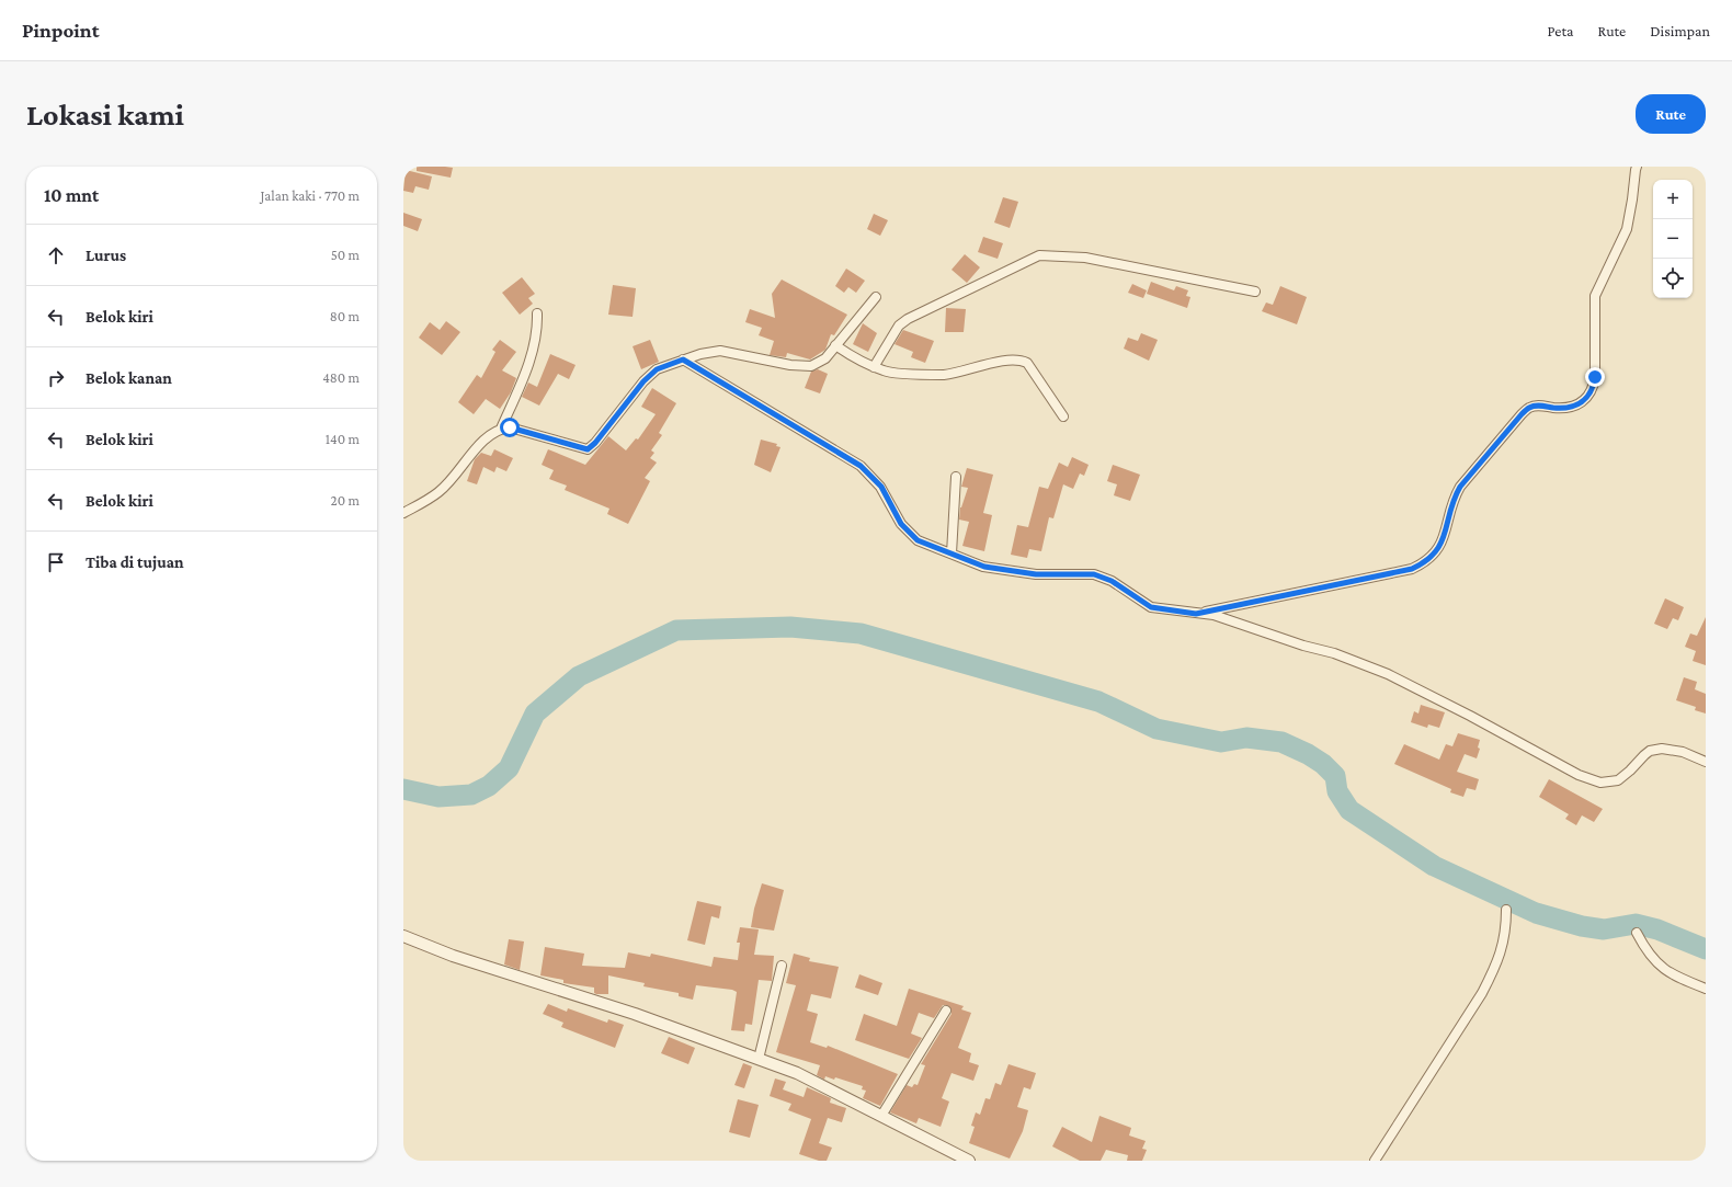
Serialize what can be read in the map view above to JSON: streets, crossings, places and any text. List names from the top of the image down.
{
  "page": {
    "header": "Pinpoint",
    "nav": ["Peta", "Rute", "Disimpan"],
    "buttons": "Rute",
    "title": "Lokasi kami",
    "heading": ["10 mnt", "Jalan kaki · 770 m"],
    "map_buttons": ["+", "−"],
    "list": [
      ["Lurus", "50 m"],
      ["Belok kiri", "80 m"],
      ["Belok kanan", "480 m"],
      ["Belok kiri", "140 m"],
      ["Belok kiri", "20 m"],
      "Tiba di tujuan"
    ]
  }
}
